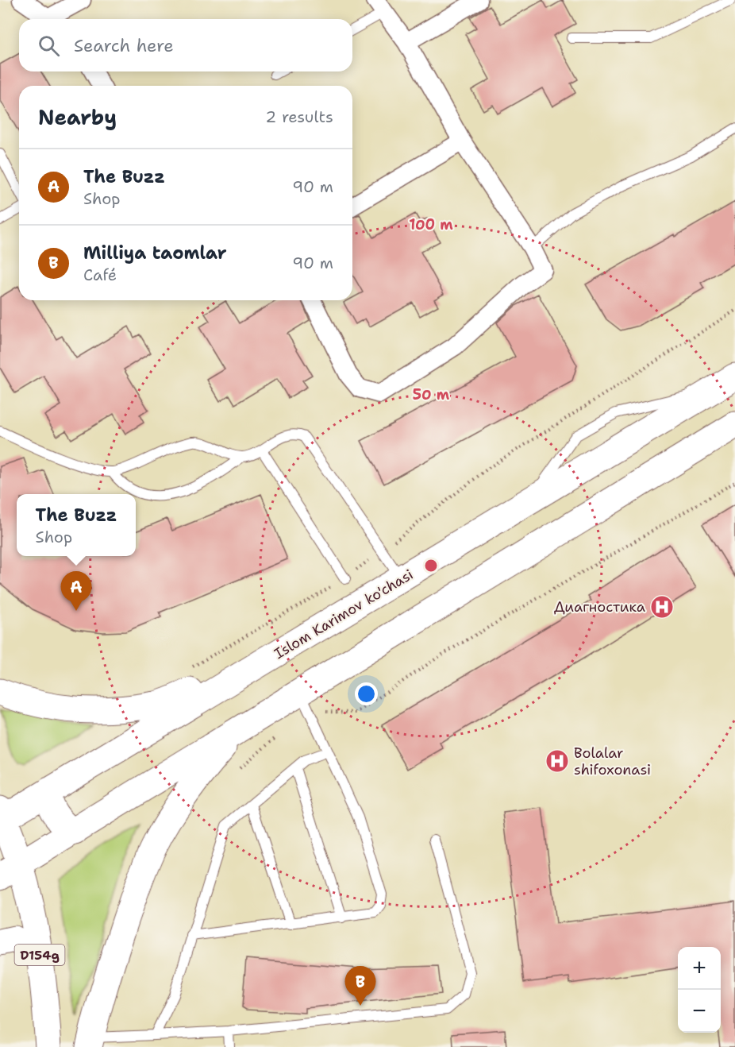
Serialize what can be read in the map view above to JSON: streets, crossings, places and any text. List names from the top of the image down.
{
  "streets": {
    "main road": ["Islom Karimov ko'chasi", "D154g"]
  },
  "crossings": [
    ["Islom Karimov ko'chasi", "D154g"]
  ],
  "places": {
    "hospital": ["Диагностика", "Bolalar shifoxonasi"]
  },
  "page": {
    "search": "Search here",
    "heading": ["Nearby", "2 results"],
    "list": [
      {
        "mark": "A",
        "name": "The Buzz",
        "note": "Shop",
        "value": "90 m"
      },
      {
        "mark": "B",
        "name": "Milliya taomlar",
        "note": "Café",
        "value": "90 m"
      }
    ],
    "popup": ["The Buzz", "Shop"],
    "pins": ["A", "B"],
    "map_buttons": ["+", "−"]
  },
  "rings": ["100 m", "50 m"]
}
